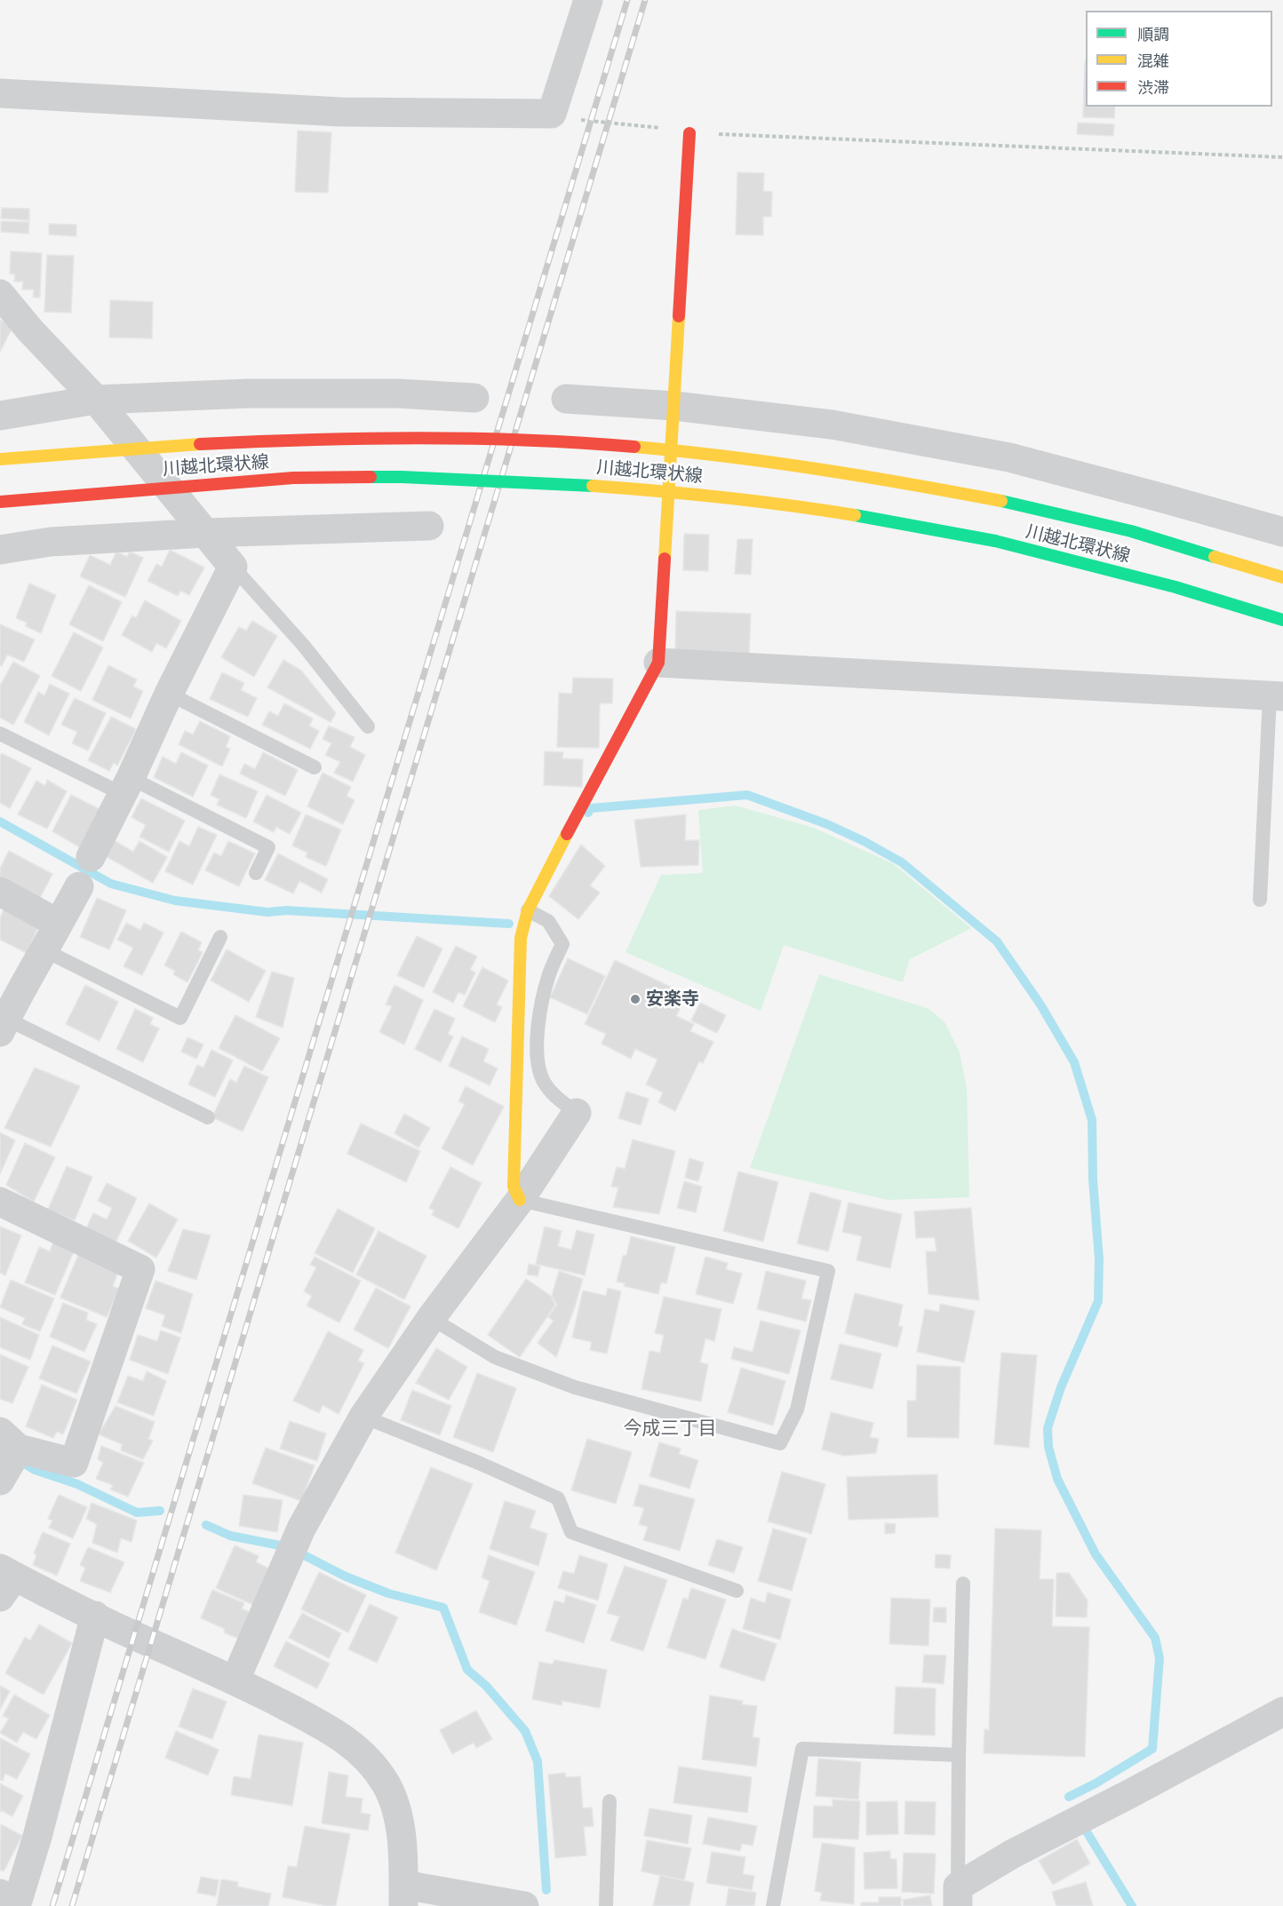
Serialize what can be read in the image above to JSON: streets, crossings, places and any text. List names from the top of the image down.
{
  "streets": {
    "main road": ["川越北環状線"]
  },
  "districts": ["今成三丁目"],
  "places": ["安楽寺"],
  "legend": ["順調", "混雑", "渋滞"]
}
